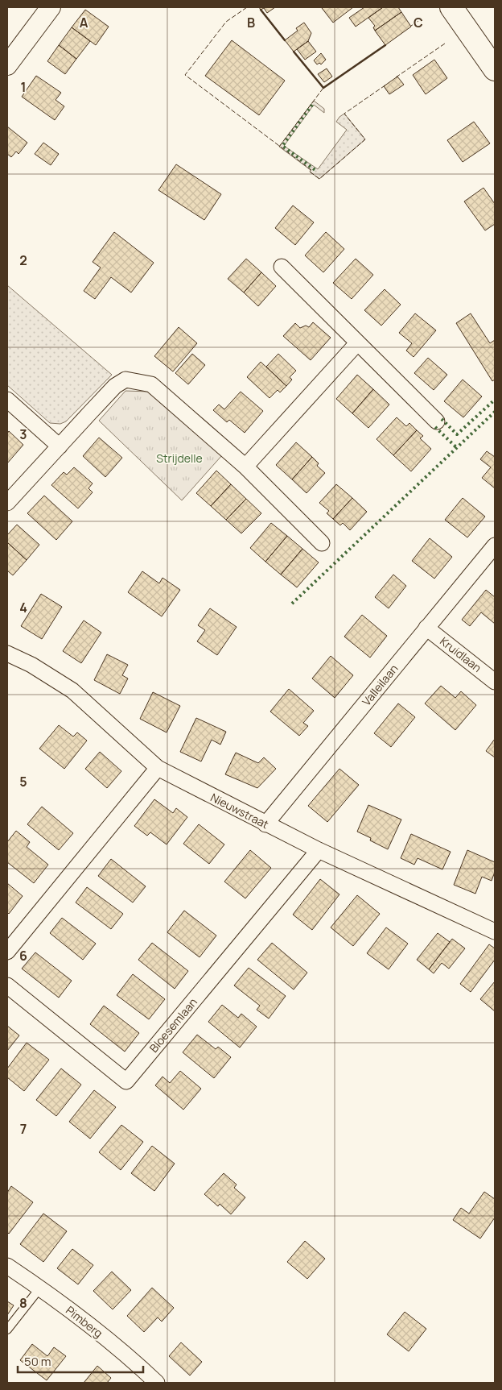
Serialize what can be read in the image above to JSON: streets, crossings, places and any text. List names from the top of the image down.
{
  "streets": {
    "street": [
      "Kruidlaan",
      "Valleilaan",
      "Nieuwstraat",
      "Bloesemlaan",
      "Pimberg"
    ]
  },
  "crossings": [
    ["Kruidlaan", "Valleilaan"],
    ["Valleilaan", "Nieuwstraat"],
    ["Nieuwstraat", "Bloesemlaan"]
  ],
  "parks": ["Strijdelle"],
  "scale_bar": "50 m",
  "grid": {
    "columns": ["A", "B", "C"],
    "rows": [
      "1",
      "2",
      "3",
      "4",
      "5",
      "6",
      "7",
      "8"
    ]
  }
}
